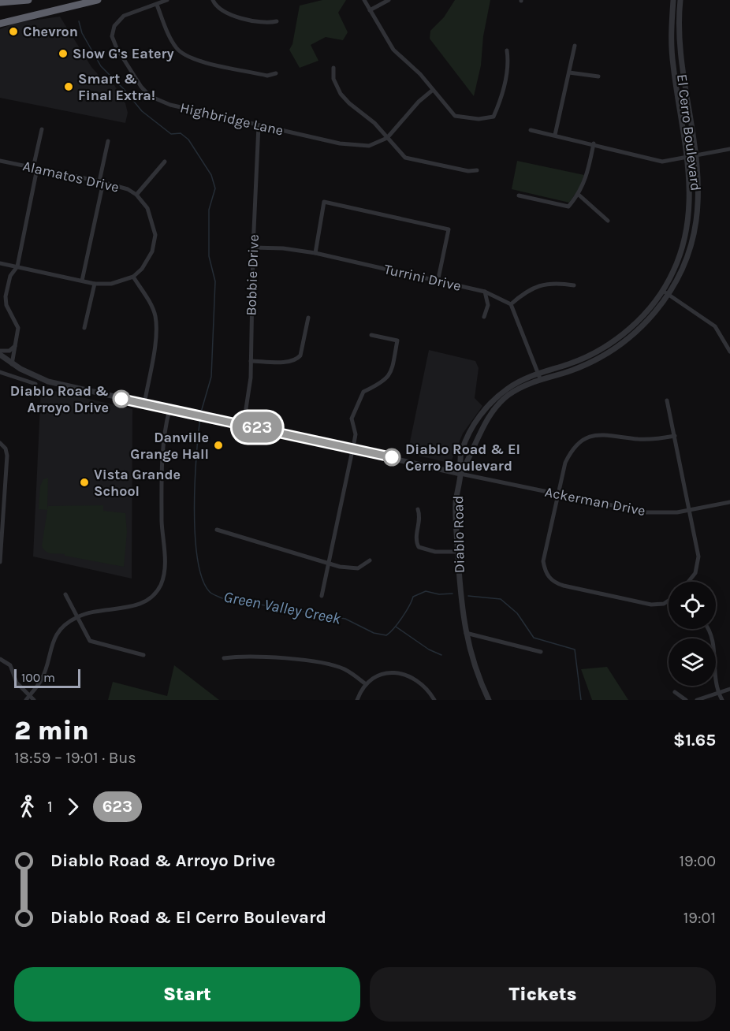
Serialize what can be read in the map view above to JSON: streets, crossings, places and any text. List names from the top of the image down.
{
  "streets": {
    "street": [
      "Highbridge Lane",
      "El Cerro Boulevard",
      "Alamatos Drive",
      "Bobbie Drive",
      "Turrini Drive",
      "Ackerman Drive",
      "Diablo Road"
    ]
  },
  "crossings": [
    ["Highbridge Lane", "Bobbie Drive"],
    ["El Cerro Boulevard", "Ackerman Drive"],
    ["El Cerro Boulevard", "Diablo Road"],
    ["Bobbie Drive", "Turrini Drive"],
    ["Ackerman Drive", "Diablo Road"]
  ],
  "water": ["Green Valley Creek"],
  "places": [
    "Chevron",
    "Slow G's Eatery",
    "Smart & Final Extra!",
    "Diablo Road & Arroyo Drive",
    "Danville Grange Hall",
    "Diablo Road & El Cerro Boulevard",
    "Vista Grande School"
  ],
  "lines": ["bus line 623"],
  "scale_bar": "100 m",
  "page": {
    "on_map": "623",
    "scale": "100 m",
    "heading": ["2 min", "18:59 – 19:01 · Bus", "$1.65"],
    "legs": ["1", "623"],
    "list": [
      {
        "name": "Diablo Road & Arroyo Drive",
        "value": "19:00"
      },
      {
        "name": "Diablo Road & El Cerro Boulevard",
        "value": "19:01"
      }
    ],
    "buttons": ["Start", "Tickets"]
  }
}
